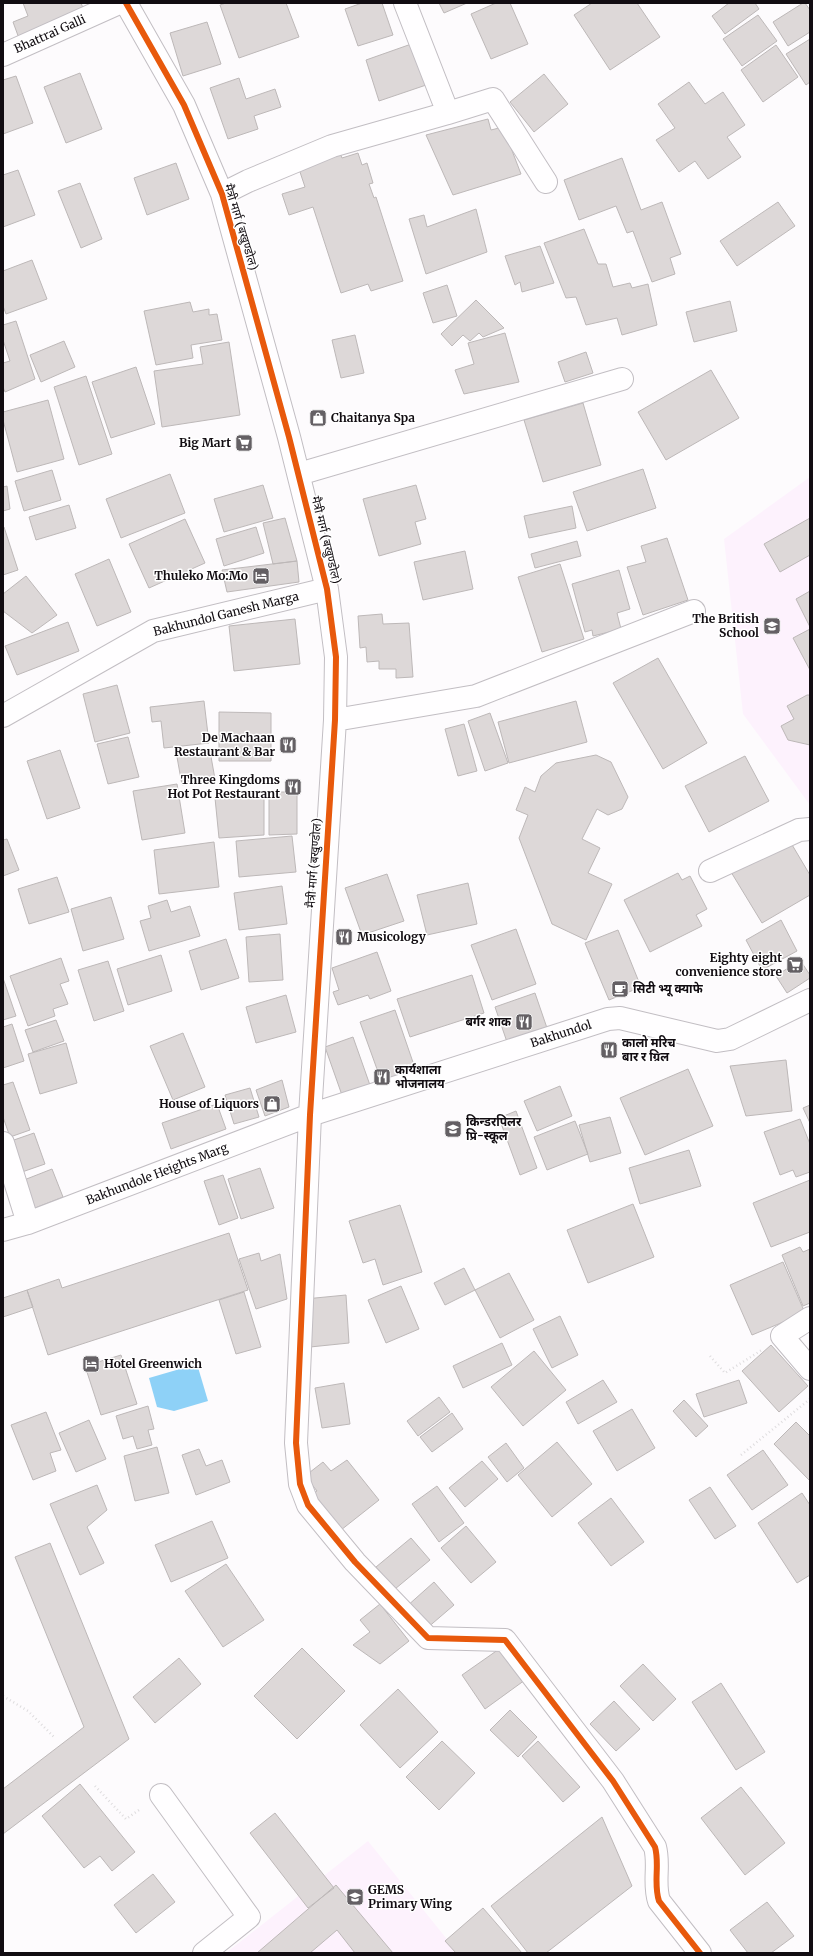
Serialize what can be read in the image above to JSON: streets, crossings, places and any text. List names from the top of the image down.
{
  "streets": {
    "street": [
      "Bhattrai Galli",
      "मैत्री मार्ग (बखुण्डोल)",
      "Bakhundol Ganesh Marga",
      "Bakhundol",
      "Bakhundole Heights Marg"
    ]
  },
  "crossings": [
    ["मैत्री मार्ग (बखुण्डोल)", "Bakhundol Ganesh Marga"],
    ["मैत्री मार्ग (बखुण्डोल)", "Bakhundol"],
    ["मैत्री मार्ग (बखुण्डोल)", "Bakhundole Heights Marg"],
    ["Bakhundol", "Bakhundole Heights Marg"]
  ],
  "places": {
    "shop": ["Chaitanya Spa", "House of Liquors"],
    "supermarket": ["Big Mart", "Eighty eight convenience store"],
    "hotel": ["Thuleko Mo:Mo", "Hotel Greenwich"],
    "school or university": ["The British School", "किन्डरपिलर प्रि-स्कूल", "GEMS Primary Wing"],
    "restaurant": [
      "De Machaan Restaurant & Bar",
      "Three Kingdoms Hot Pot Restaurant",
      "Musicology",
      "बर्गर शाक",
      "कालो मरिच बार र ग्रिल",
      "कार्यशाला भोजनालय"
    ],
    "cafe": ["सिटी भ्यू क्याफे"]
  }
}
